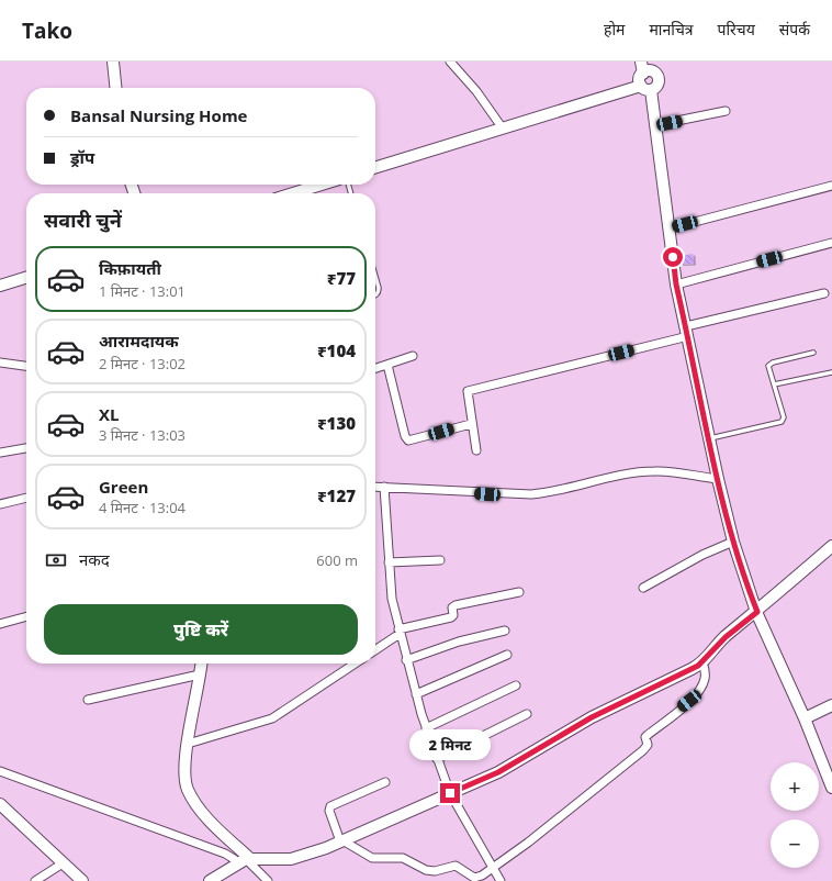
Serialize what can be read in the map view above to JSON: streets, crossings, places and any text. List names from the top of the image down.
{
  "page": {
    "header": "Tako",
    "nav": [
      "होम",
      "मानचित्र",
      "परिचय",
      "संपर्क"
    ],
    "banner": ["Bansal Nursing Home", "ड्रॉप"],
    "heading": "सवारी चुनें",
    "list": [
      {
        "name": "किफ़ायती",
        "note": "1 मिनट · 13:01",
        "value": "₹77"
      },
      {
        "name": "आरामदायक",
        "note": "2 मिनट · 13:02",
        "value": "₹104"
      },
      {
        "name": "XL",
        "note": "3 मिनट · 13:03",
        "value": "₹130"
      },
      {
        "name": "Green",
        "note": "4 मिनट · 13:04",
        "value": "₹127"
      }
    ],
    "pay": ["नकद", "600 m"],
    "buttons": "पुष्टि करें",
    "bubble": "2 मिनट",
    "map_buttons": ["+", "−"]
  }
}
